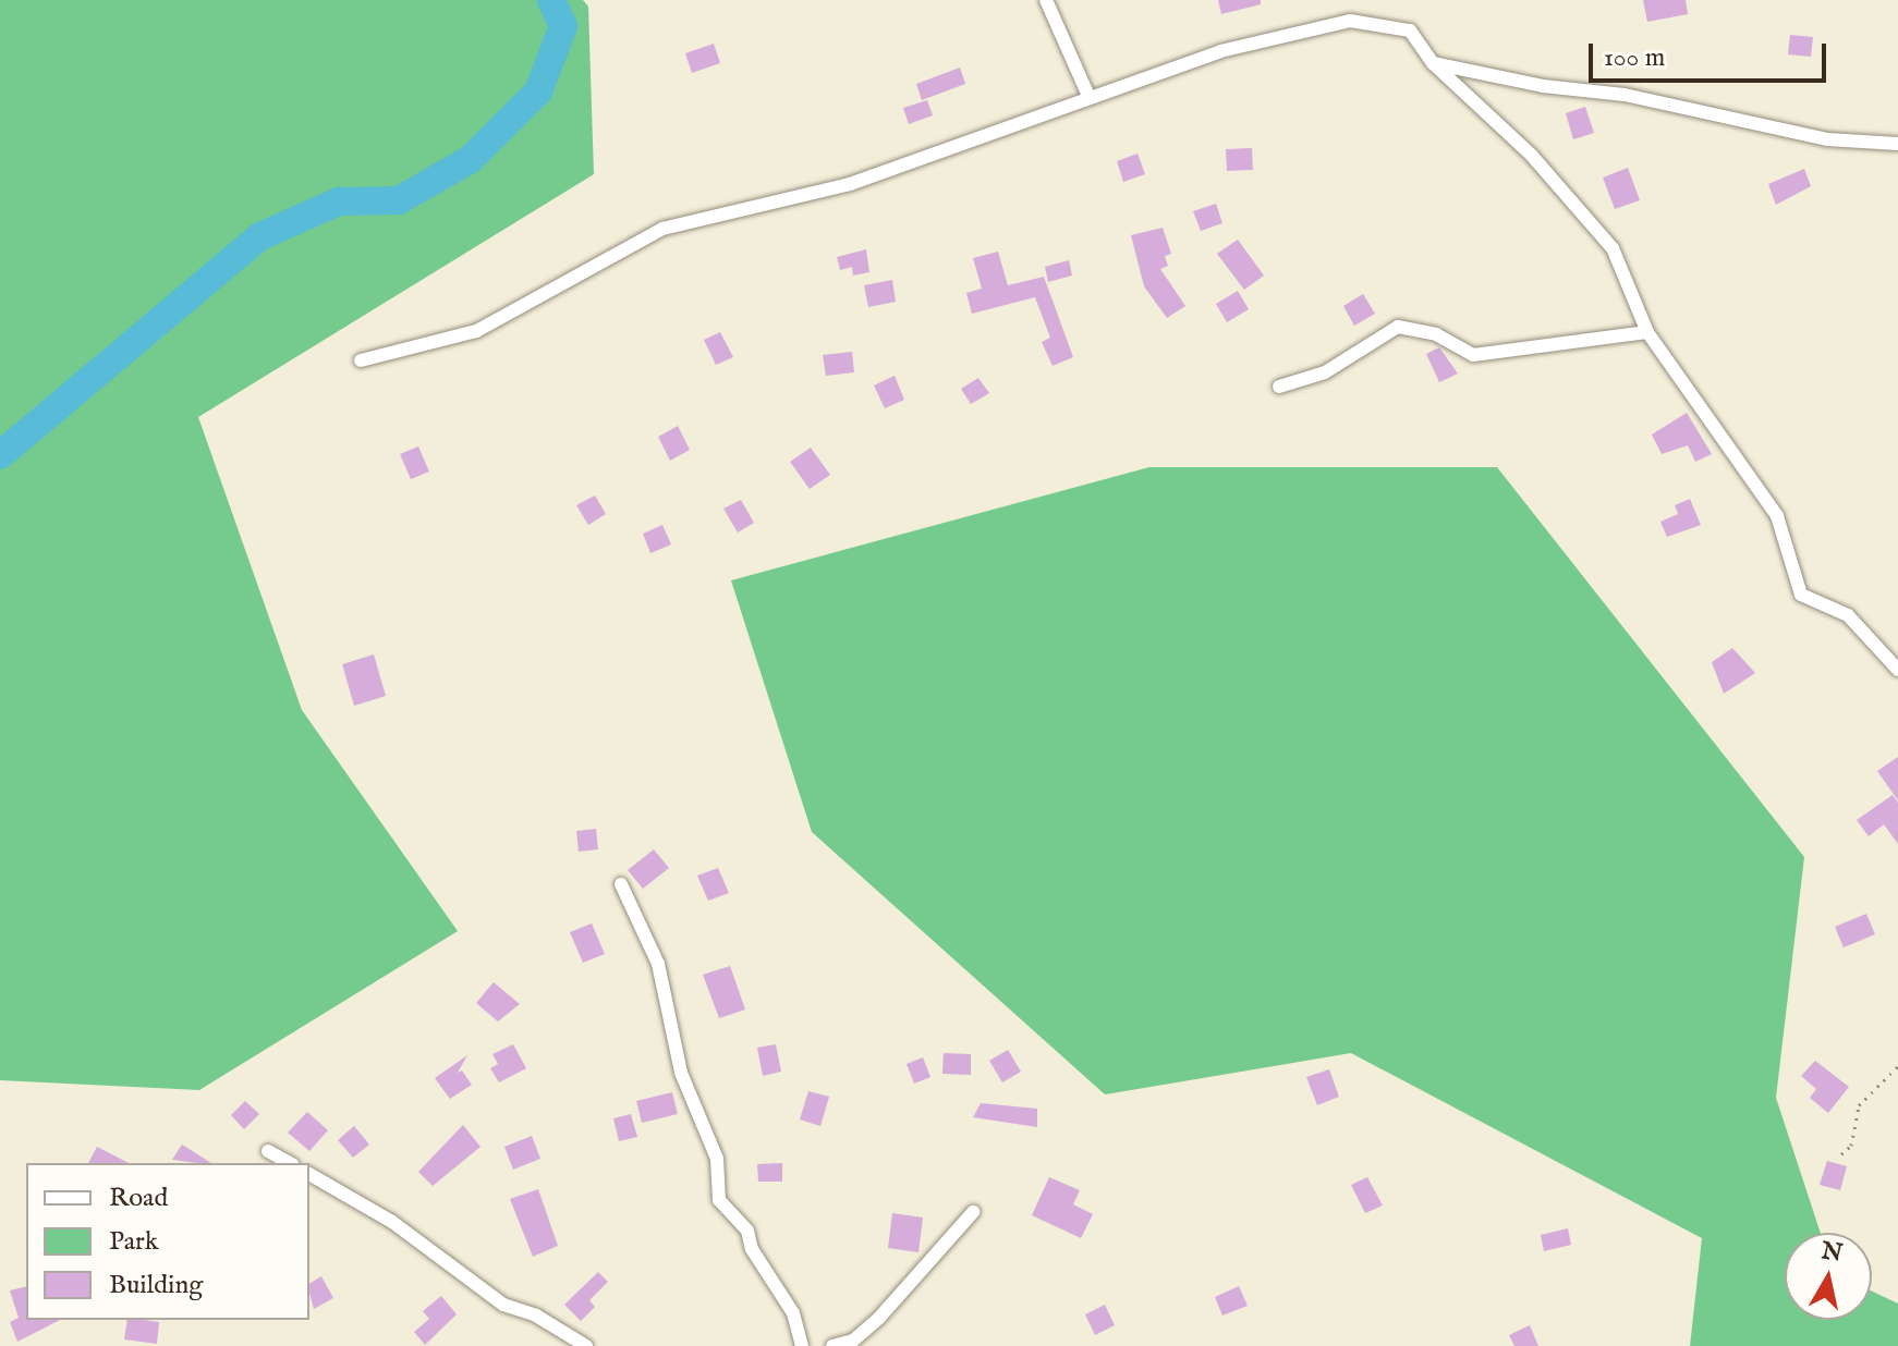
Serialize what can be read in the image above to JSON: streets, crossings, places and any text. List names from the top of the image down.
{
  "legend": ["Road", "Park", "Building"],
  "scale_bar": "100 m",
  "north": "top"
}
